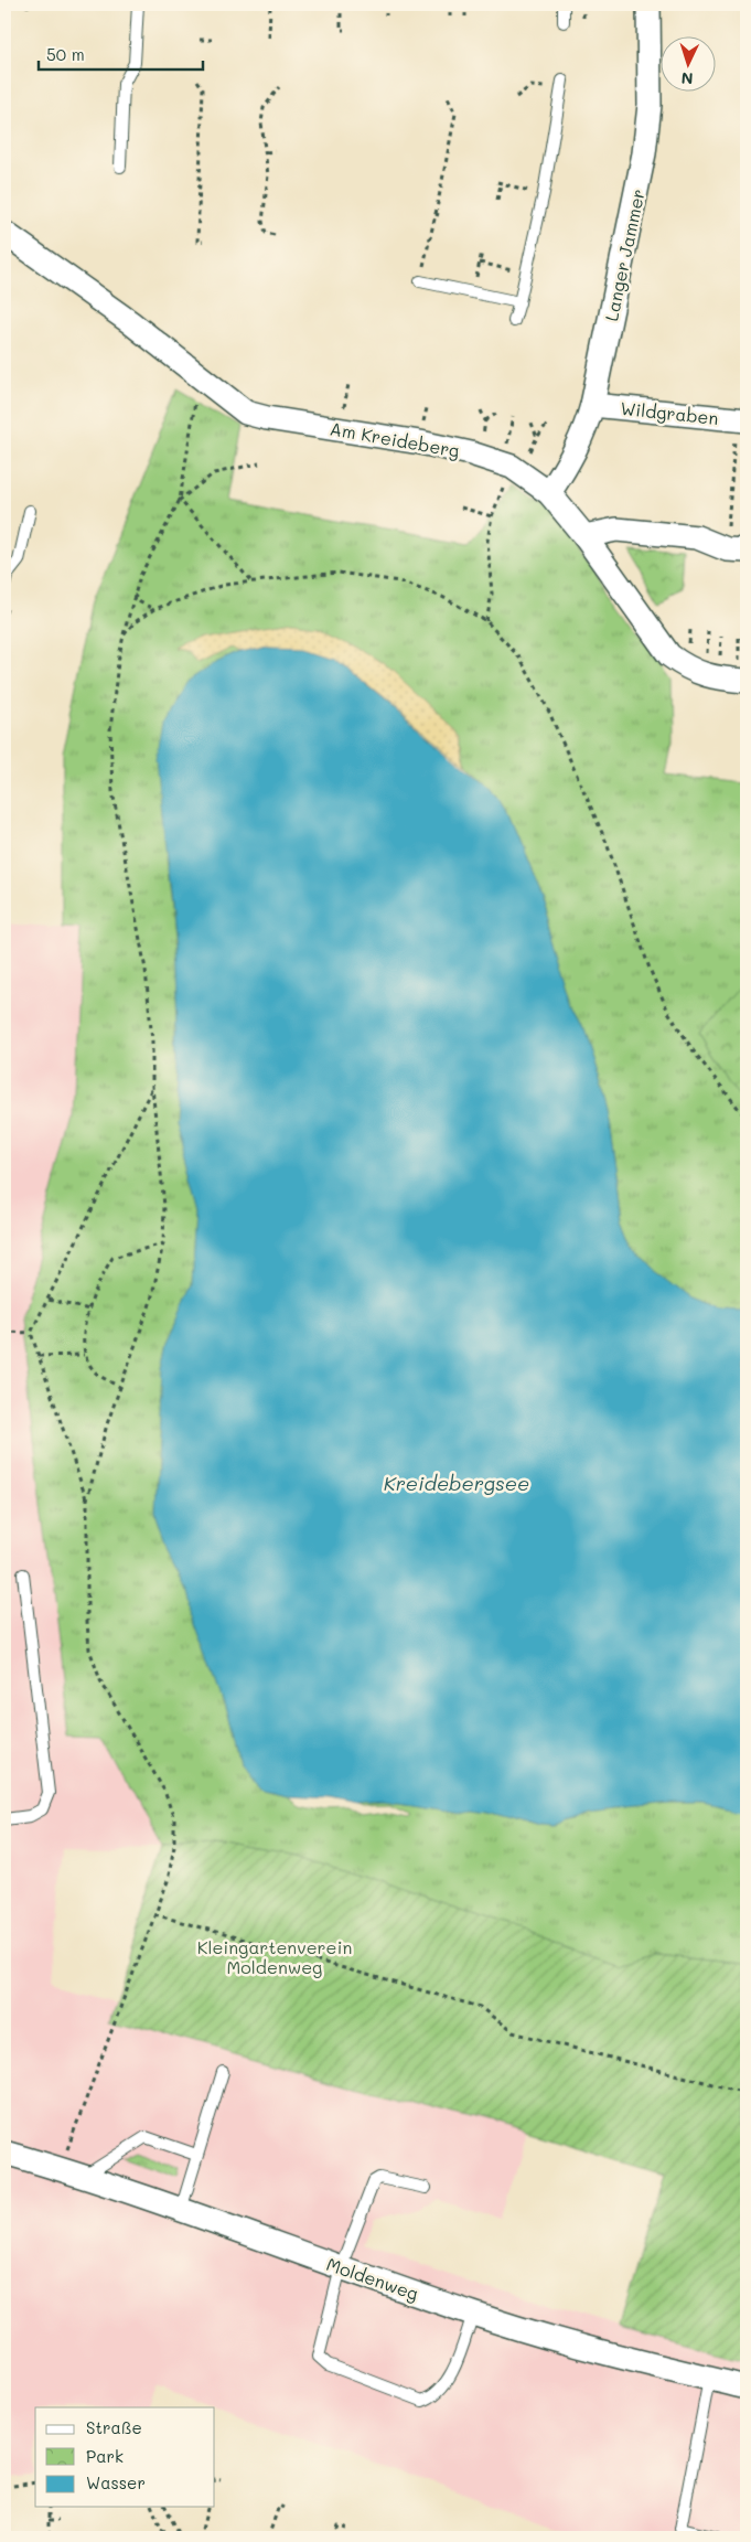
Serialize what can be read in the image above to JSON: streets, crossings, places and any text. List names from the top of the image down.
{
  "streets": {
    "street": [
      "Langer Jammer",
      "Wildgraben",
      "Am Kreideberg",
      "Moldenweg"
    ]
  },
  "crossings": [
    ["Langer Jammer", "Wildgraben"],
    ["Langer Jammer", "Am Kreideberg"]
  ],
  "water": ["Kreidebergsee"],
  "parks": ["Kleingartenverein Moldenweg"],
  "legend": ["Straße", "Park", "Wasser"],
  "scale_bar": "50 m",
  "north": "bottom"
}
